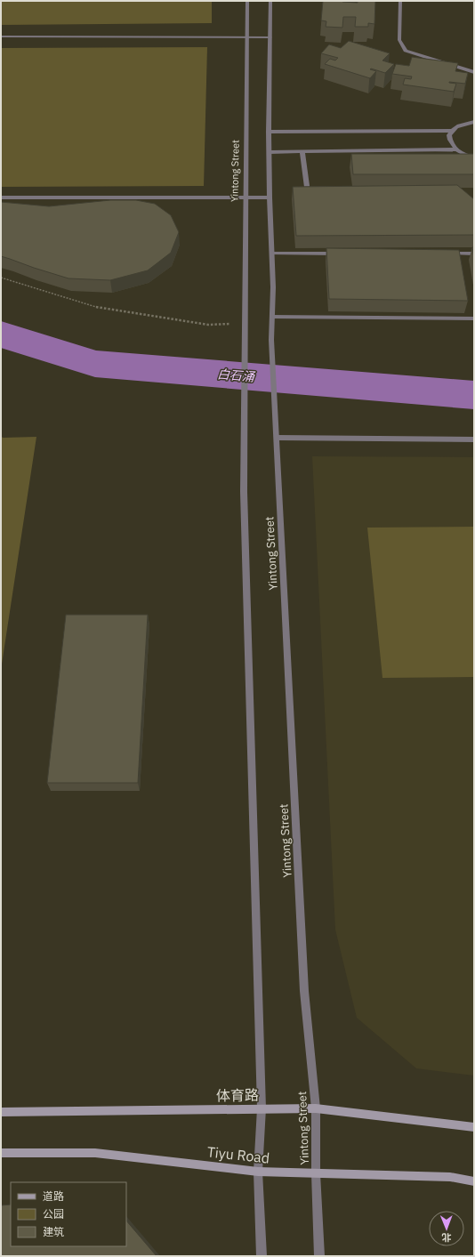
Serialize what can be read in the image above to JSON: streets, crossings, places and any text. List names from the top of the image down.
{
  "streets": {
    "main road": ["体育路", "Tiyu Road"],
    "street": ["Yintong Street"]
  },
  "crossings": [
    ["Yintong Street", "体育路"],
    ["Yintong Street", "Tiyu Road"]
  ],
  "water": ["白石涌"],
  "legend": ["道路", "公园", "建筑"],
  "north": "bottom"
}
